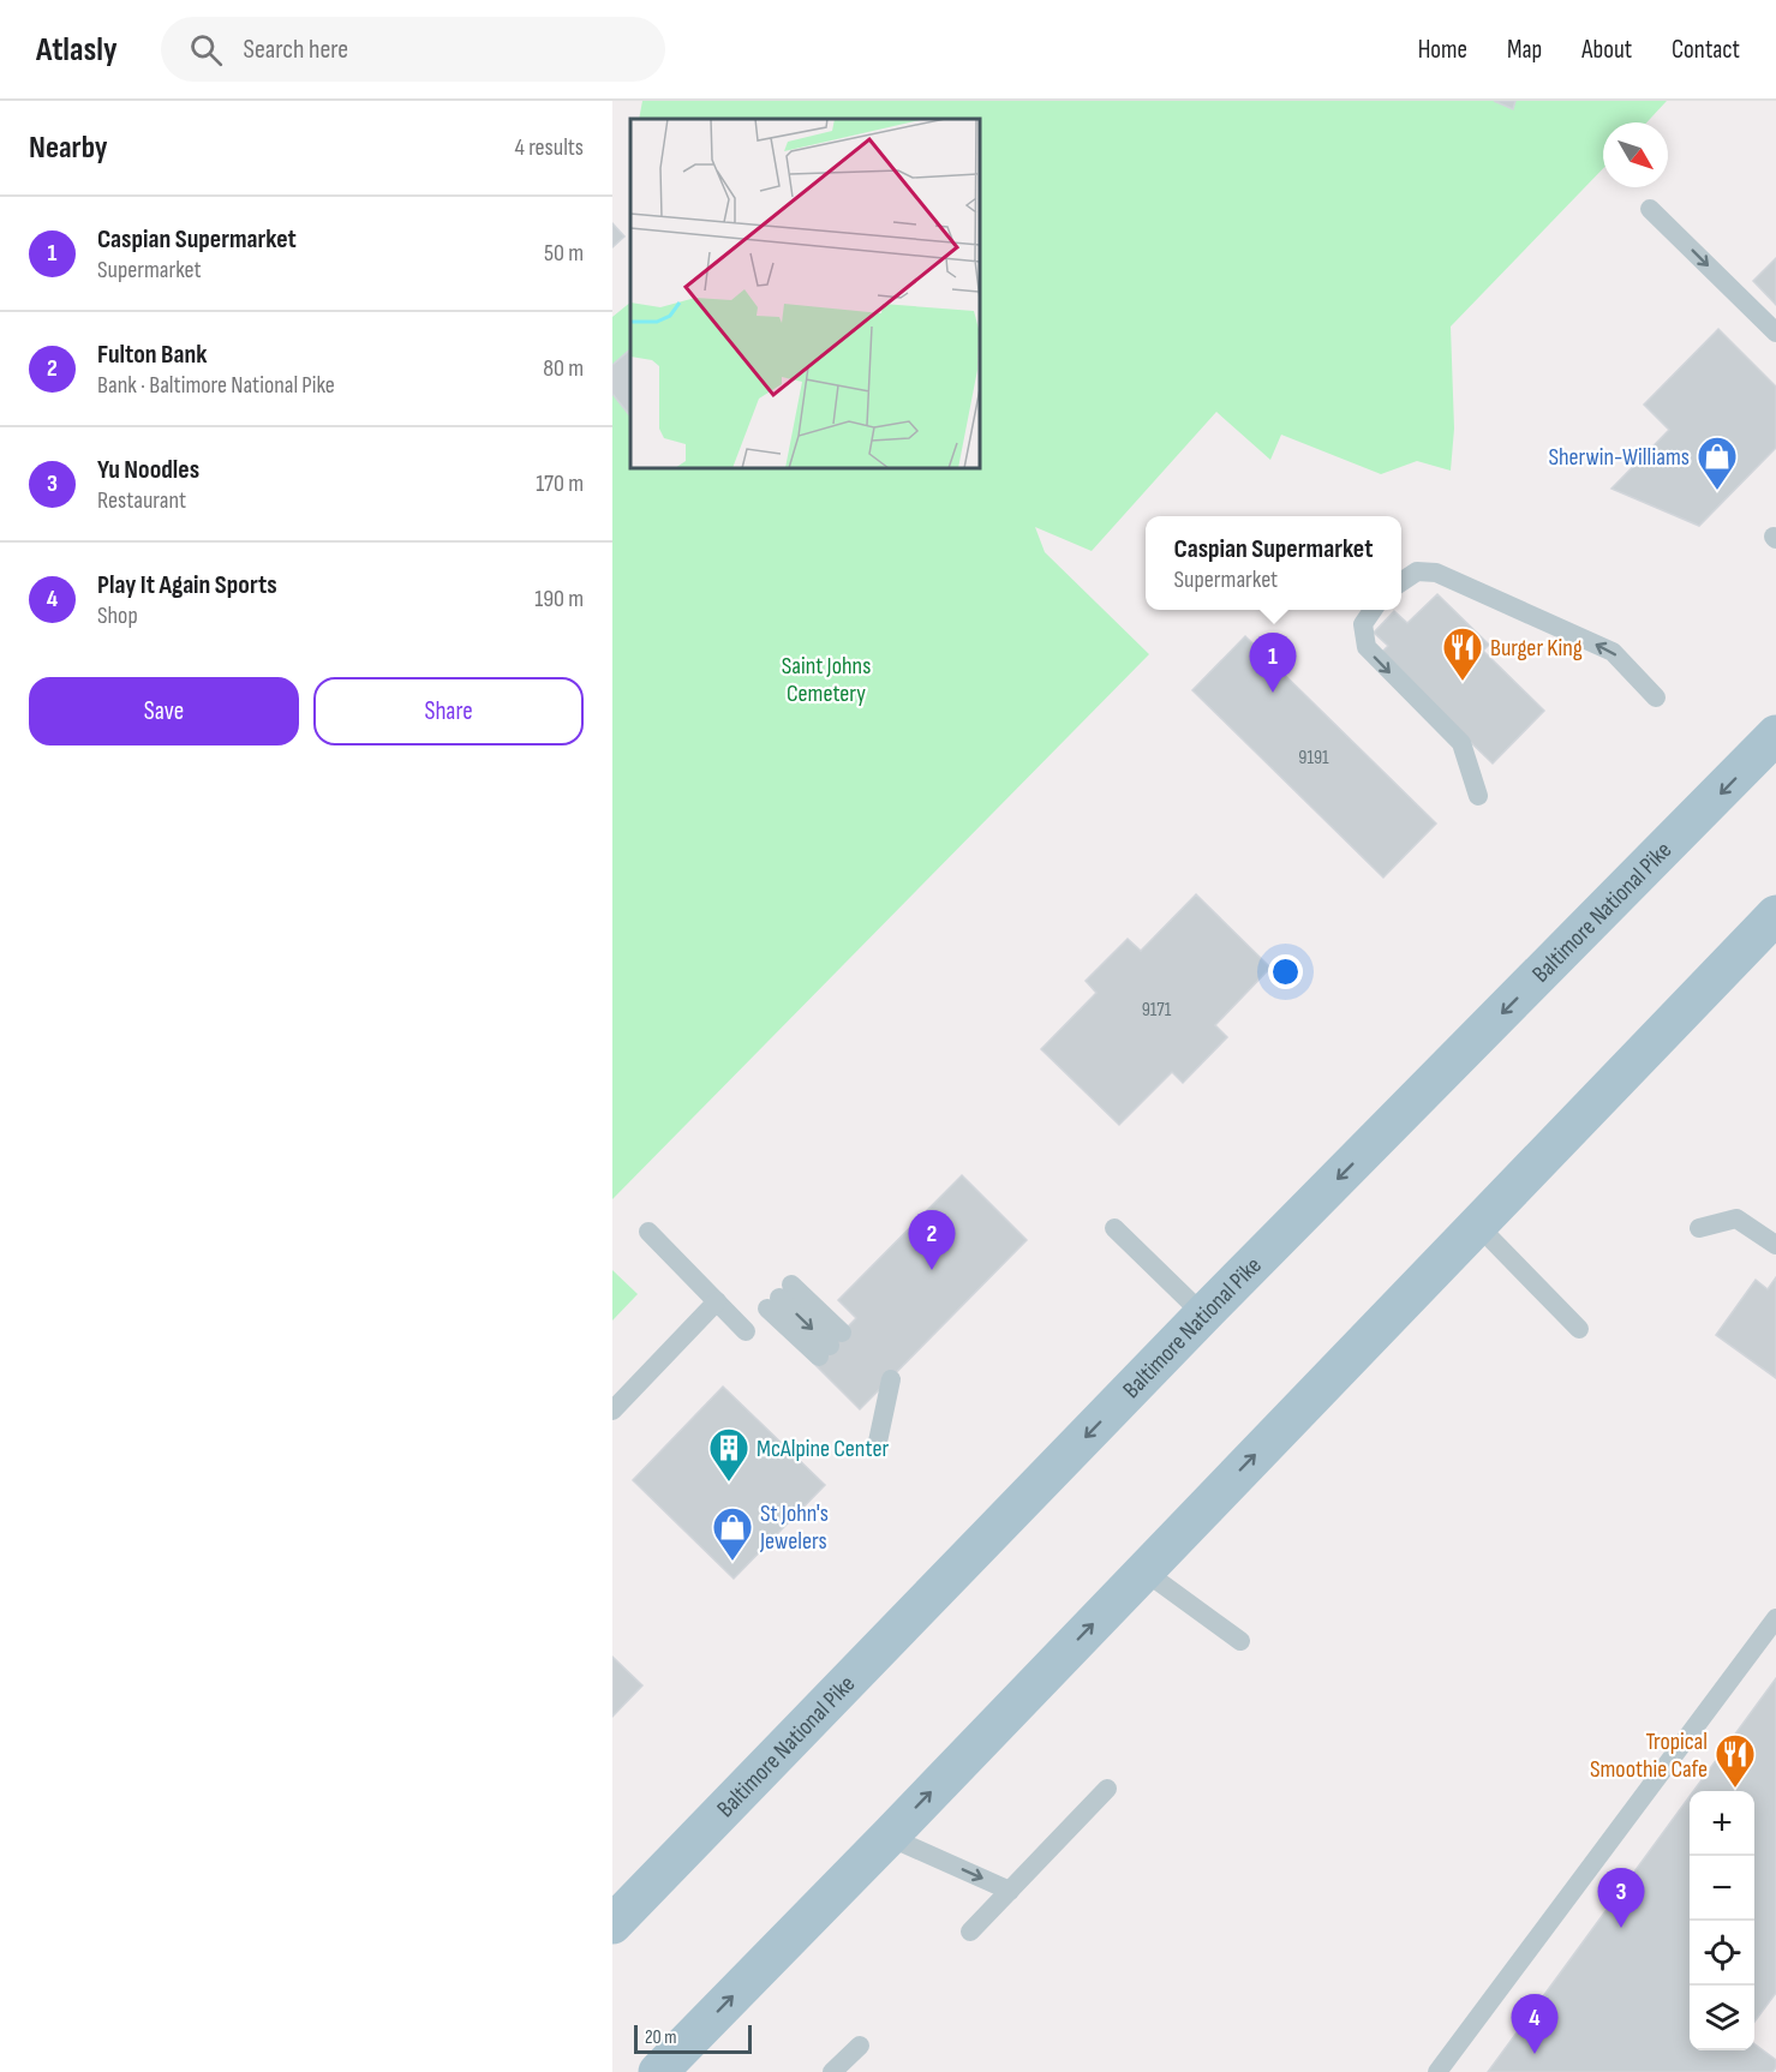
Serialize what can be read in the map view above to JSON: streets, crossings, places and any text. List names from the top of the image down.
{
  "streets": {
    "main road": ["Baltimore National Pike"]
  },
  "parks": ["Saint Johns Cemetery"],
  "places": {
    "shop": ["Sherwin-Williams", "St John's Jewelers"],
    "restaurant": ["Burger King", "Tropical Smoothie Cafe"],
    "building": ["McAlpine Center"]
  },
  "house_numbers": ["9191", "9171"],
  "scale_bar": "20 m",
  "north": "bottom right",
  "page": {
    "header": "Atlasly",
    "search": "Search here",
    "nav": [
      "Home",
      "Map",
      "About",
      "Contact"
    ],
    "heading": ["Nearby", "4 results"],
    "list": [
      {
        "mark": "1",
        "name": "Caspian Supermarket",
        "note": "Supermarket",
        "value": "50 m"
      },
      {
        "mark": "2",
        "name": "Fulton Bank",
        "note": "Bank · Baltimore National Pike",
        "value": "80 m"
      },
      {
        "mark": "3",
        "name": "Yu Noodles",
        "note": "Restaurant",
        "value": "170 m"
      },
      {
        "mark": "4",
        "name": "Play It Again Sports",
        "note": "Shop",
        "value": "190 m"
      }
    ],
    "popup": ["Caspian Supermarket", "Supermarket"],
    "pins": [
      "1",
      "2",
      "3",
      "4"
    ],
    "buttons": ["Save", "Share"],
    "map_buttons": ["+", "−"],
    "scale": "20 m"
  }
}
